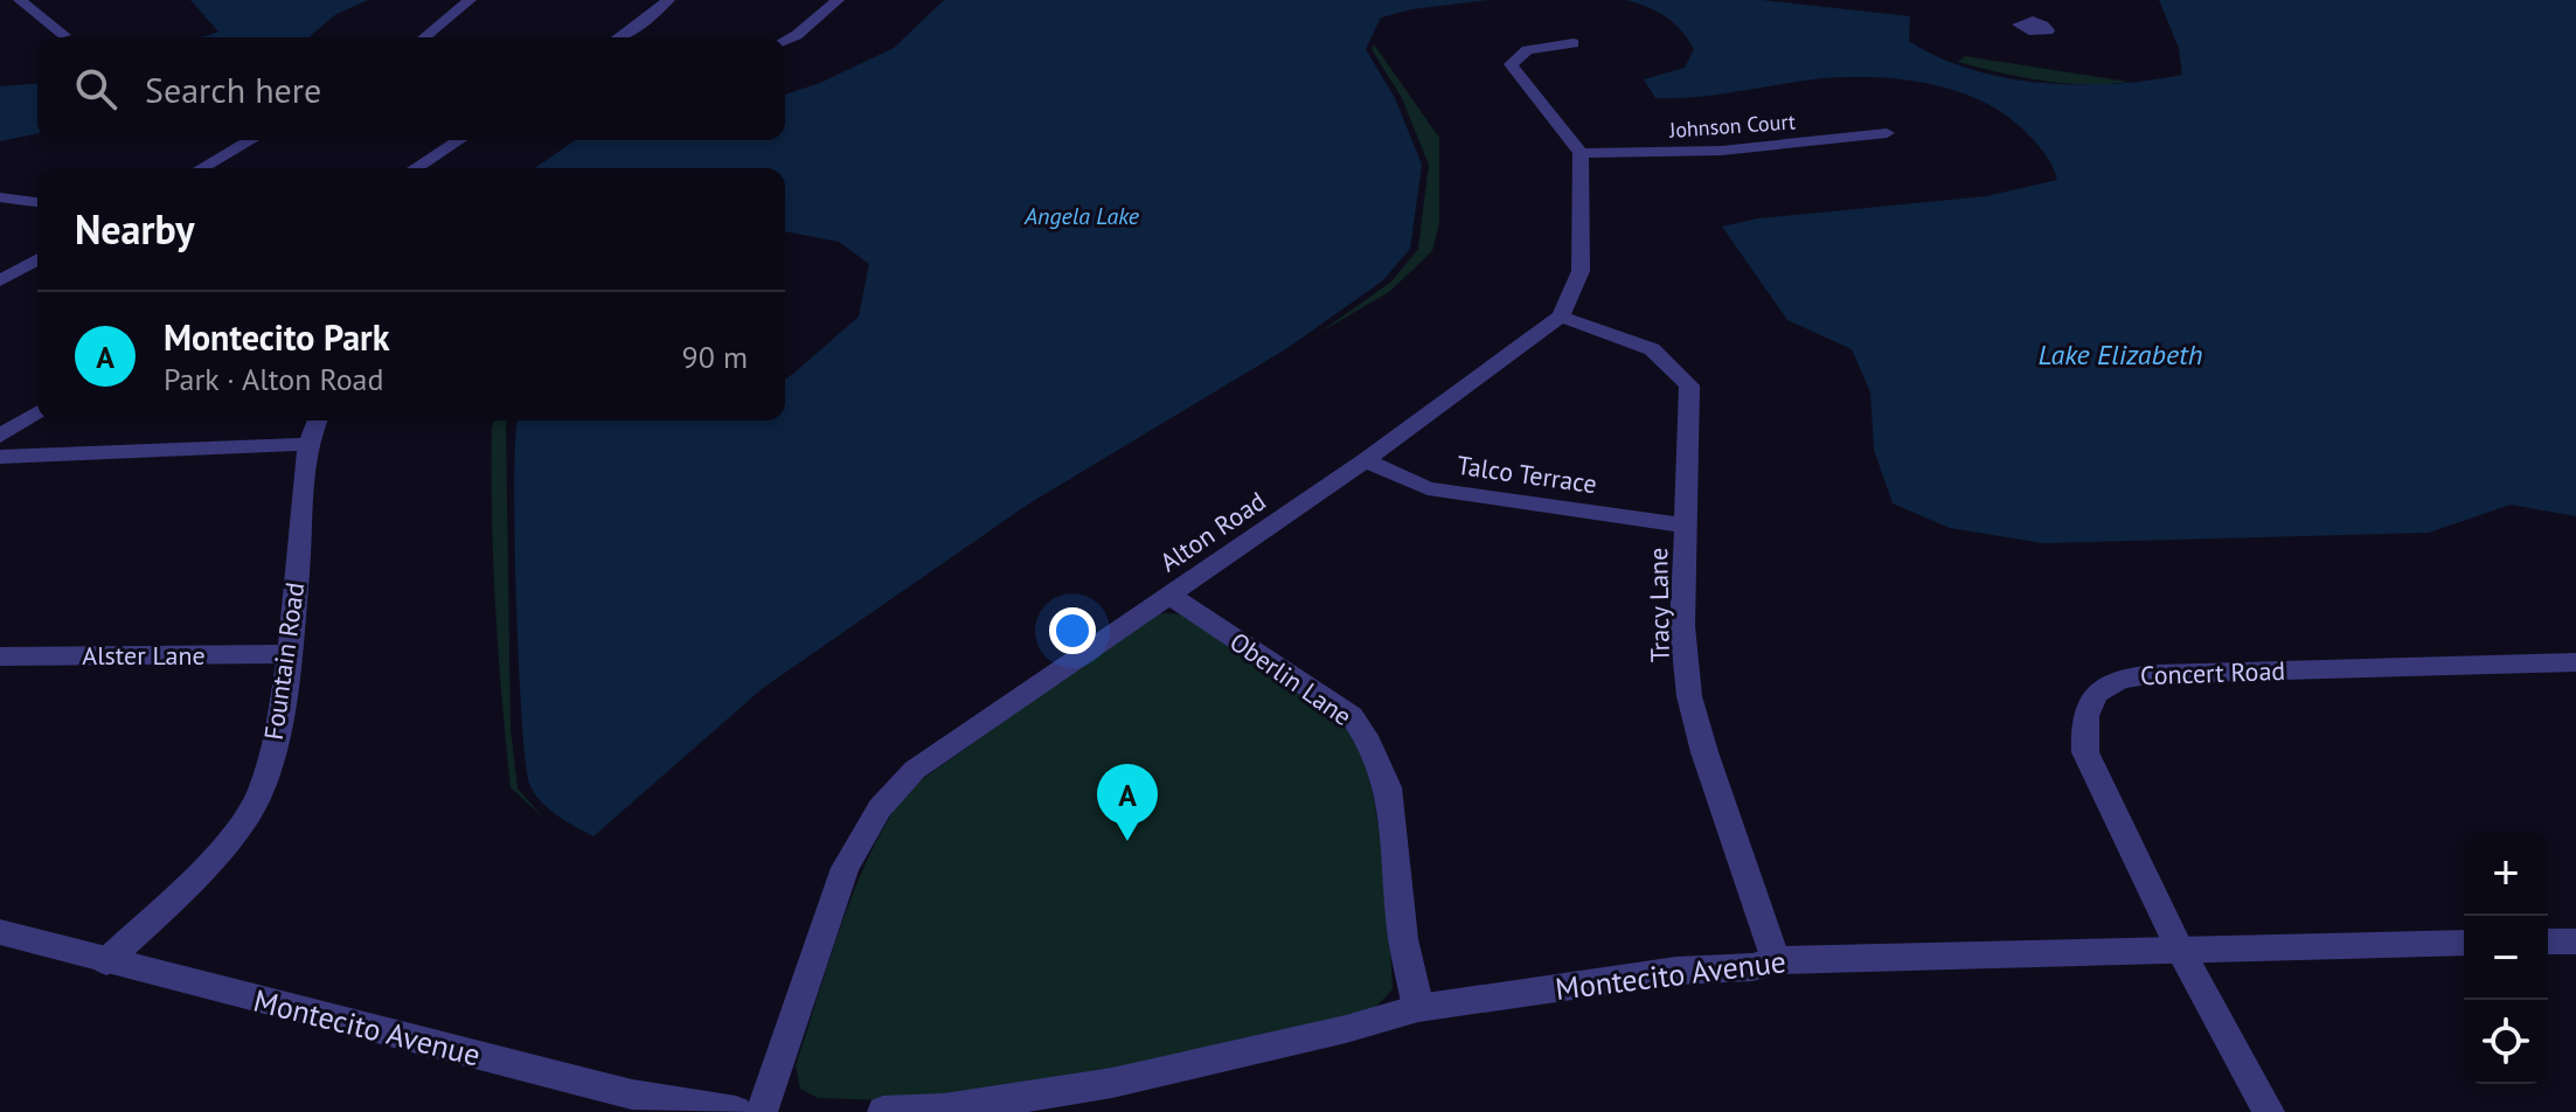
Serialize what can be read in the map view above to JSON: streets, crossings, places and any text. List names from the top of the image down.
{
  "streets": {
    "street": [
      "Johnson Court",
      "Talco Terrace",
      "Alton Road",
      "Tracy Lane",
      "Alster Lane",
      "Fountain Road",
      "Concert Road",
      "Oberlin Lane",
      "Montecito Avenue"
    ]
  },
  "crossings": [
    ["Talco Terrace", "Alton Road"],
    ["Talco Terrace", "Tracy Lane"],
    ["Alton Road", "Tracy Lane"],
    ["Alton Road", "Oberlin Lane"],
    ["Tracy Lane", "Montecito Avenue"],
    ["Alster Lane", "Fountain Road"],
    ["Fountain Road", "Montecito Avenue"],
    ["Concert Road", "Montecito Avenue"],
    ["Oberlin Lane", "Montecito Avenue"]
  ],
  "water": ["Angela Lake", "Lake Elizabeth"],
  "page": {
    "search": "Search here",
    "heading": "Nearby",
    "list": [
      {
        "mark": "A",
        "name": "Montecito Park",
        "note": "Park · Alton Road",
        "value": "90 m"
      }
    ],
    "pins": "A",
    "map_buttons": ["+", "−"]
  }
}
